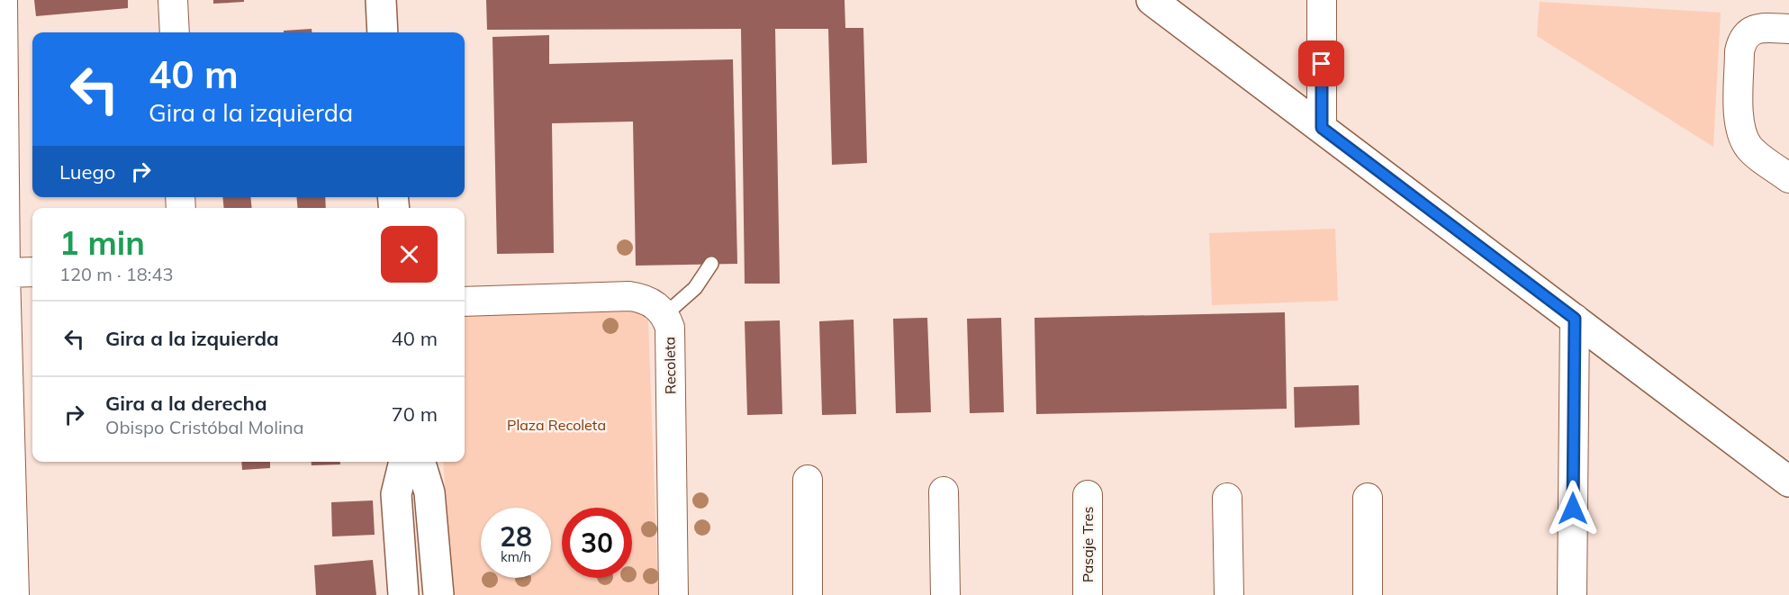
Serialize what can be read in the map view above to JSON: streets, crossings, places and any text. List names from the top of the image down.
{
  "streets": {
    "street": ["Recoleta", "Pasaje Tres"]
  },
  "parks": ["Plaza Recoleta"],
  "page": {
    "turn": ["40 m", "Gira a la izquierda"],
    "then": "Luego",
    "heading": ["1 min", "120 m · 18:43"],
    "list": [
      {
        "name": "Gira a la izquierda",
        "value": "40 m"
      },
      {
        "name": "Gira a la derecha",
        "note": "Obispo Cristóbal Molina",
        "value": "70 m"
      }
    ],
    "speed": "28 km/h",
    "limit": "30"
  }
}
